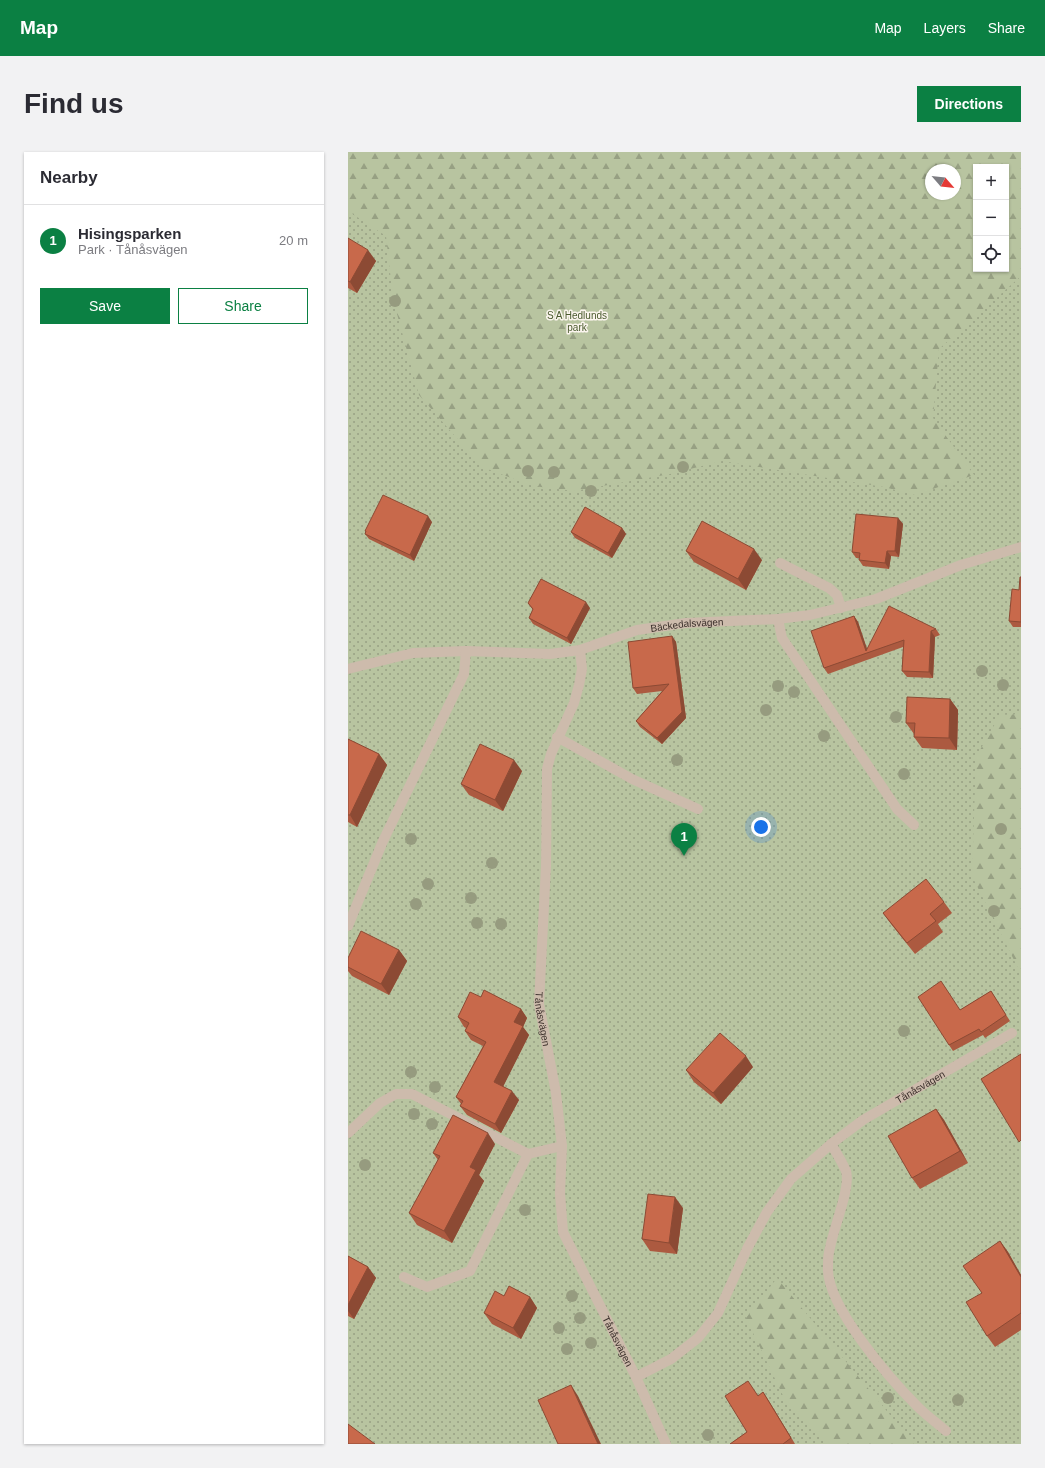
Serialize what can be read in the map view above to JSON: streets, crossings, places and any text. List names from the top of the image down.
{
  "streets": {
    "street": ["Bäckedalsvägen", "Tånåsvägen"]
  },
  "crossings": [
    ["Bäckedalsvägen", "Tånåsvägen"]
  ],
  "parks": ["S A Hedlunds park"],
  "north": "bottom right",
  "page": {
    "header": "Map",
    "nav": ["Map", "Layers", "Share"],
    "buttons": [
      "Directions",
      ["Save", "Share"]
    ],
    "title": "Find us",
    "heading": "Nearby",
    "map_buttons": ["+", "−"],
    "list": [
      {
        "mark": "1",
        "name": "Hisingsparken",
        "note": "Park · Tånåsvägen",
        "value": "20 m"
      }
    ],
    "pins": "1"
  }
}
